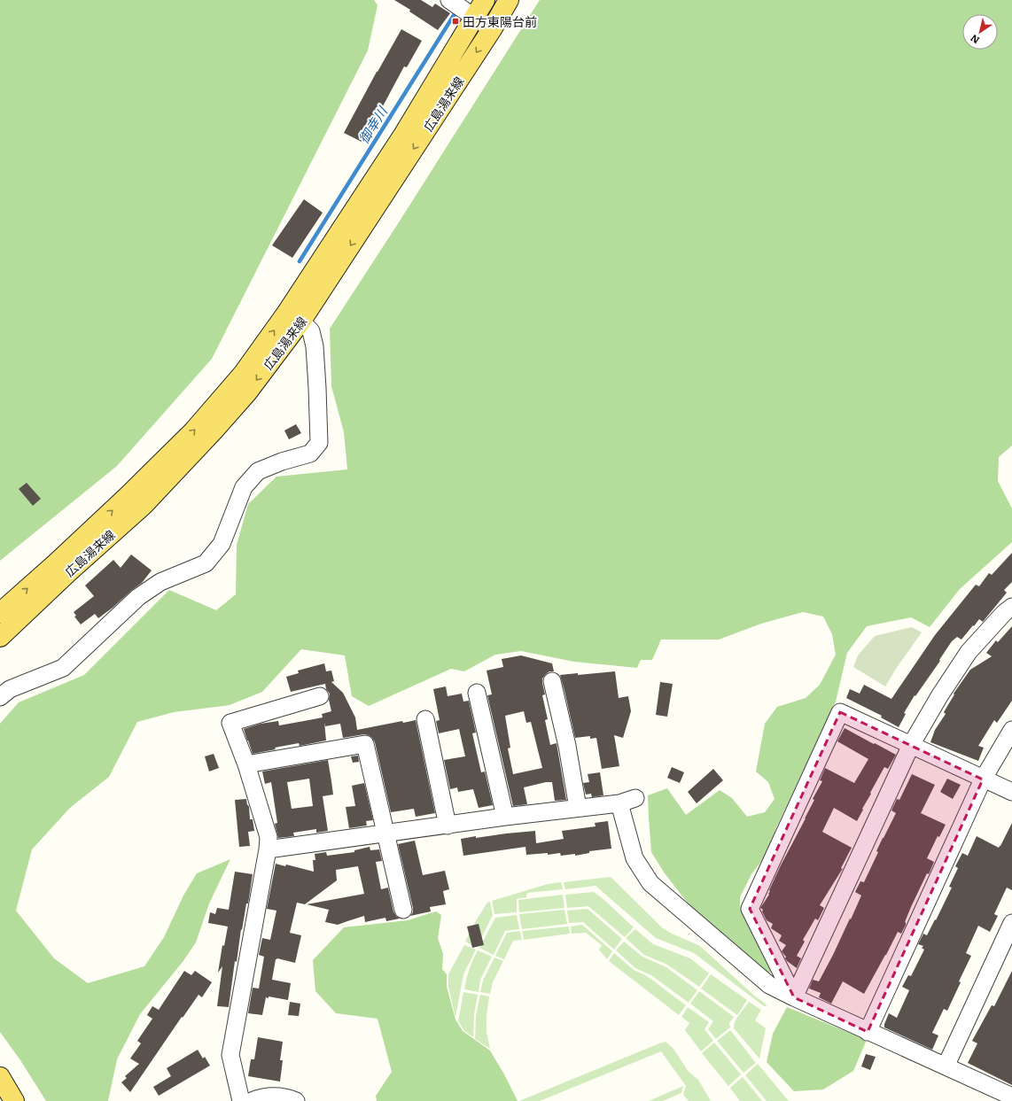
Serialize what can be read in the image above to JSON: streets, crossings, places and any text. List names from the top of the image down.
{
  "streets": {
    "main road": ["広島湯来線"]
  },
  "water": ["御幸川"],
  "places": {
    "transit": ["田方東陽台前"]
  },
  "north": "bottom left"
}
